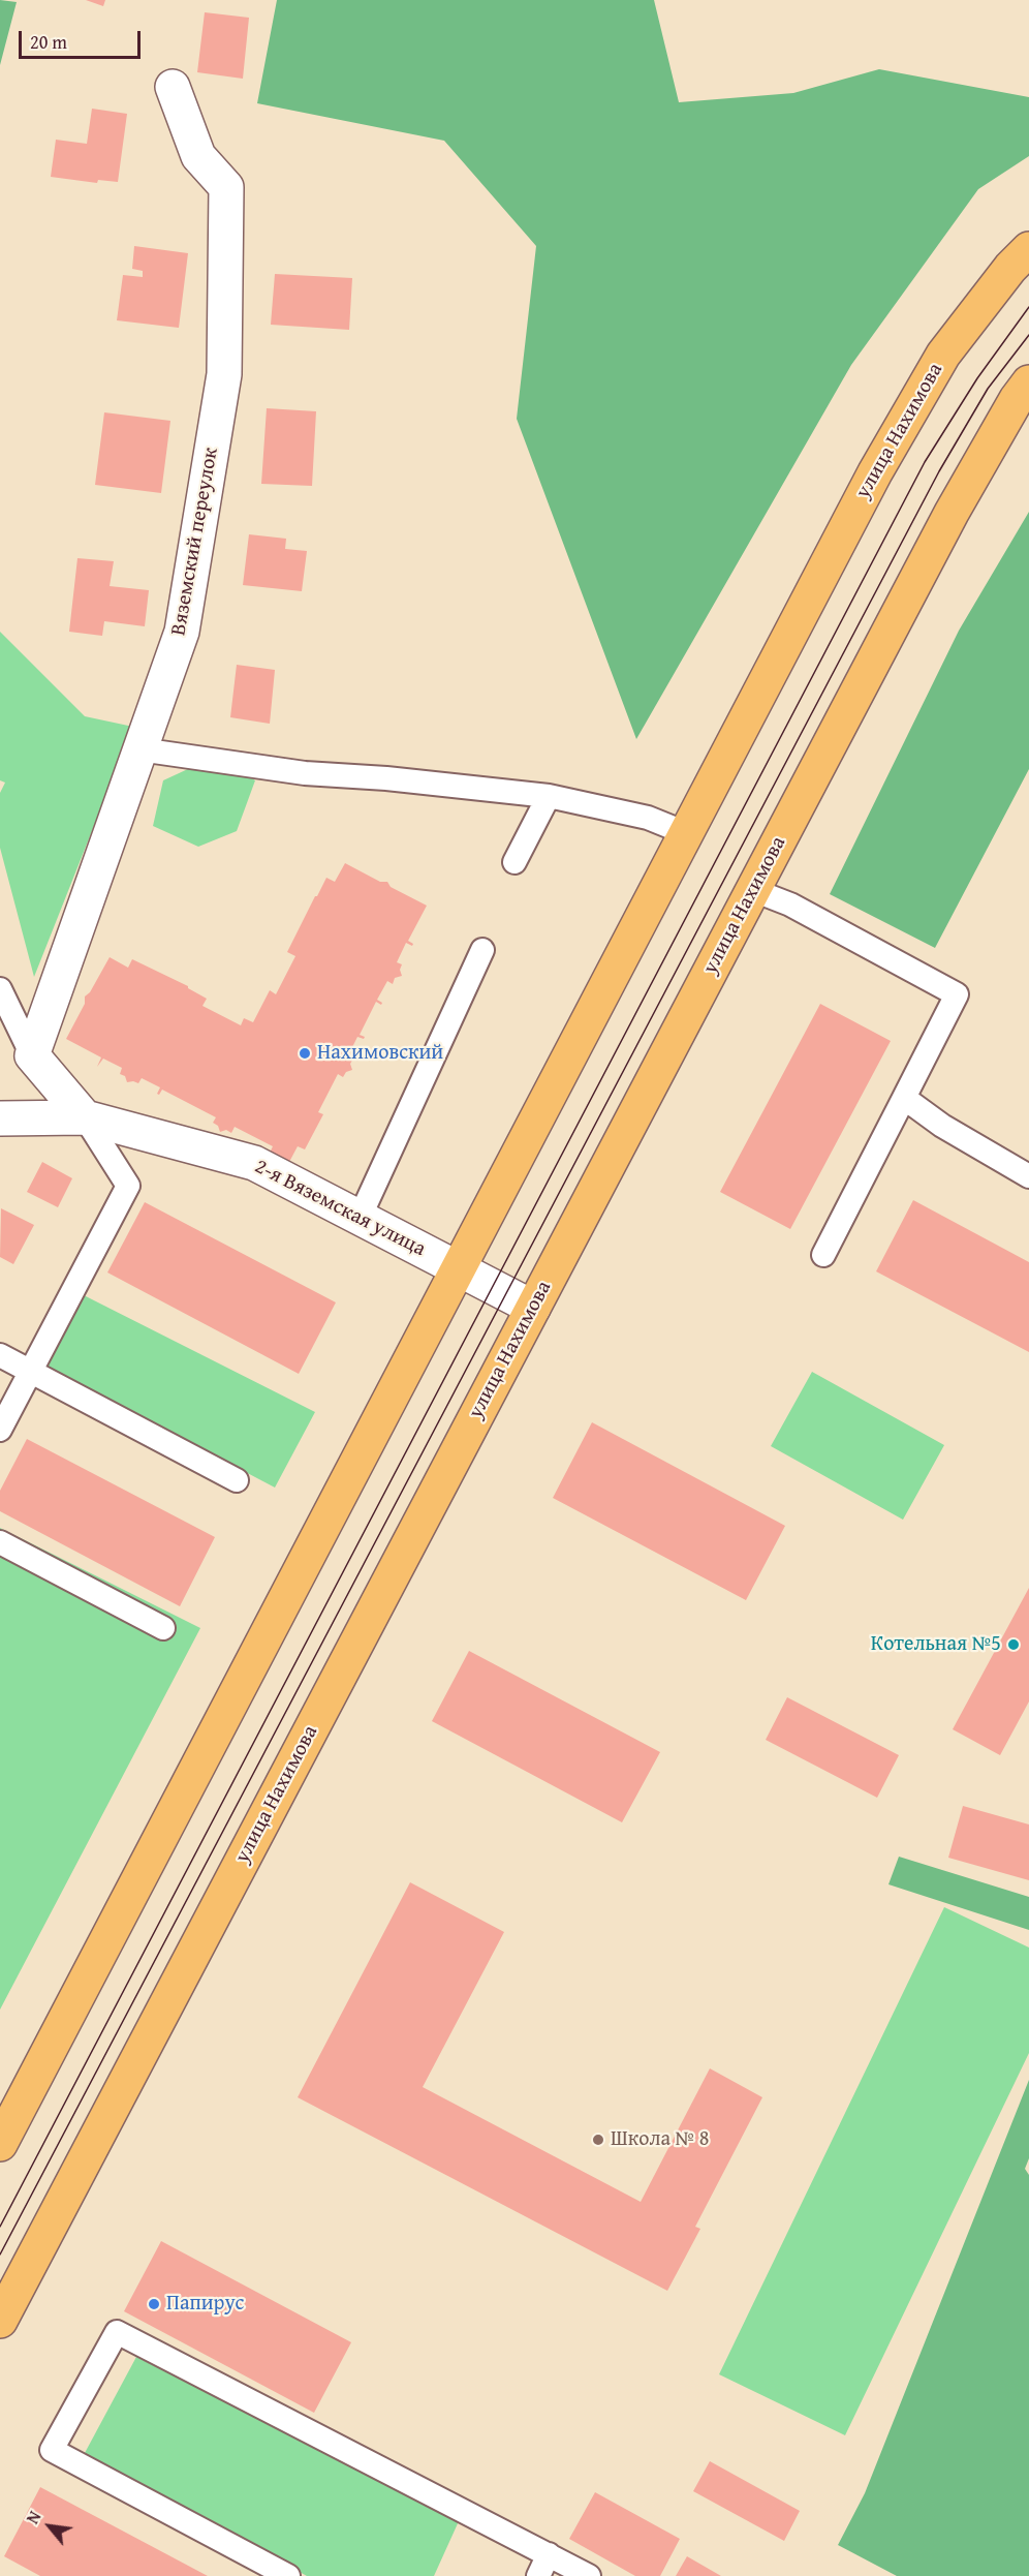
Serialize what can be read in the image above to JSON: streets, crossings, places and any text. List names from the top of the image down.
{
  "streets": {
    "main road": ["улица Нахимова"],
    "street": ["Вяземский переулок", "2-я Вяземская улица"]
  },
  "crossings": [
    ["улица Нахимова", "2-я Вяземская улица"]
  ],
  "places": [
    "Нахимовский",
    "Котельная №5",
    "Школа № 8",
    "Папирус"
  ],
  "scale_bar": "20 m",
  "north": "top left"
}
